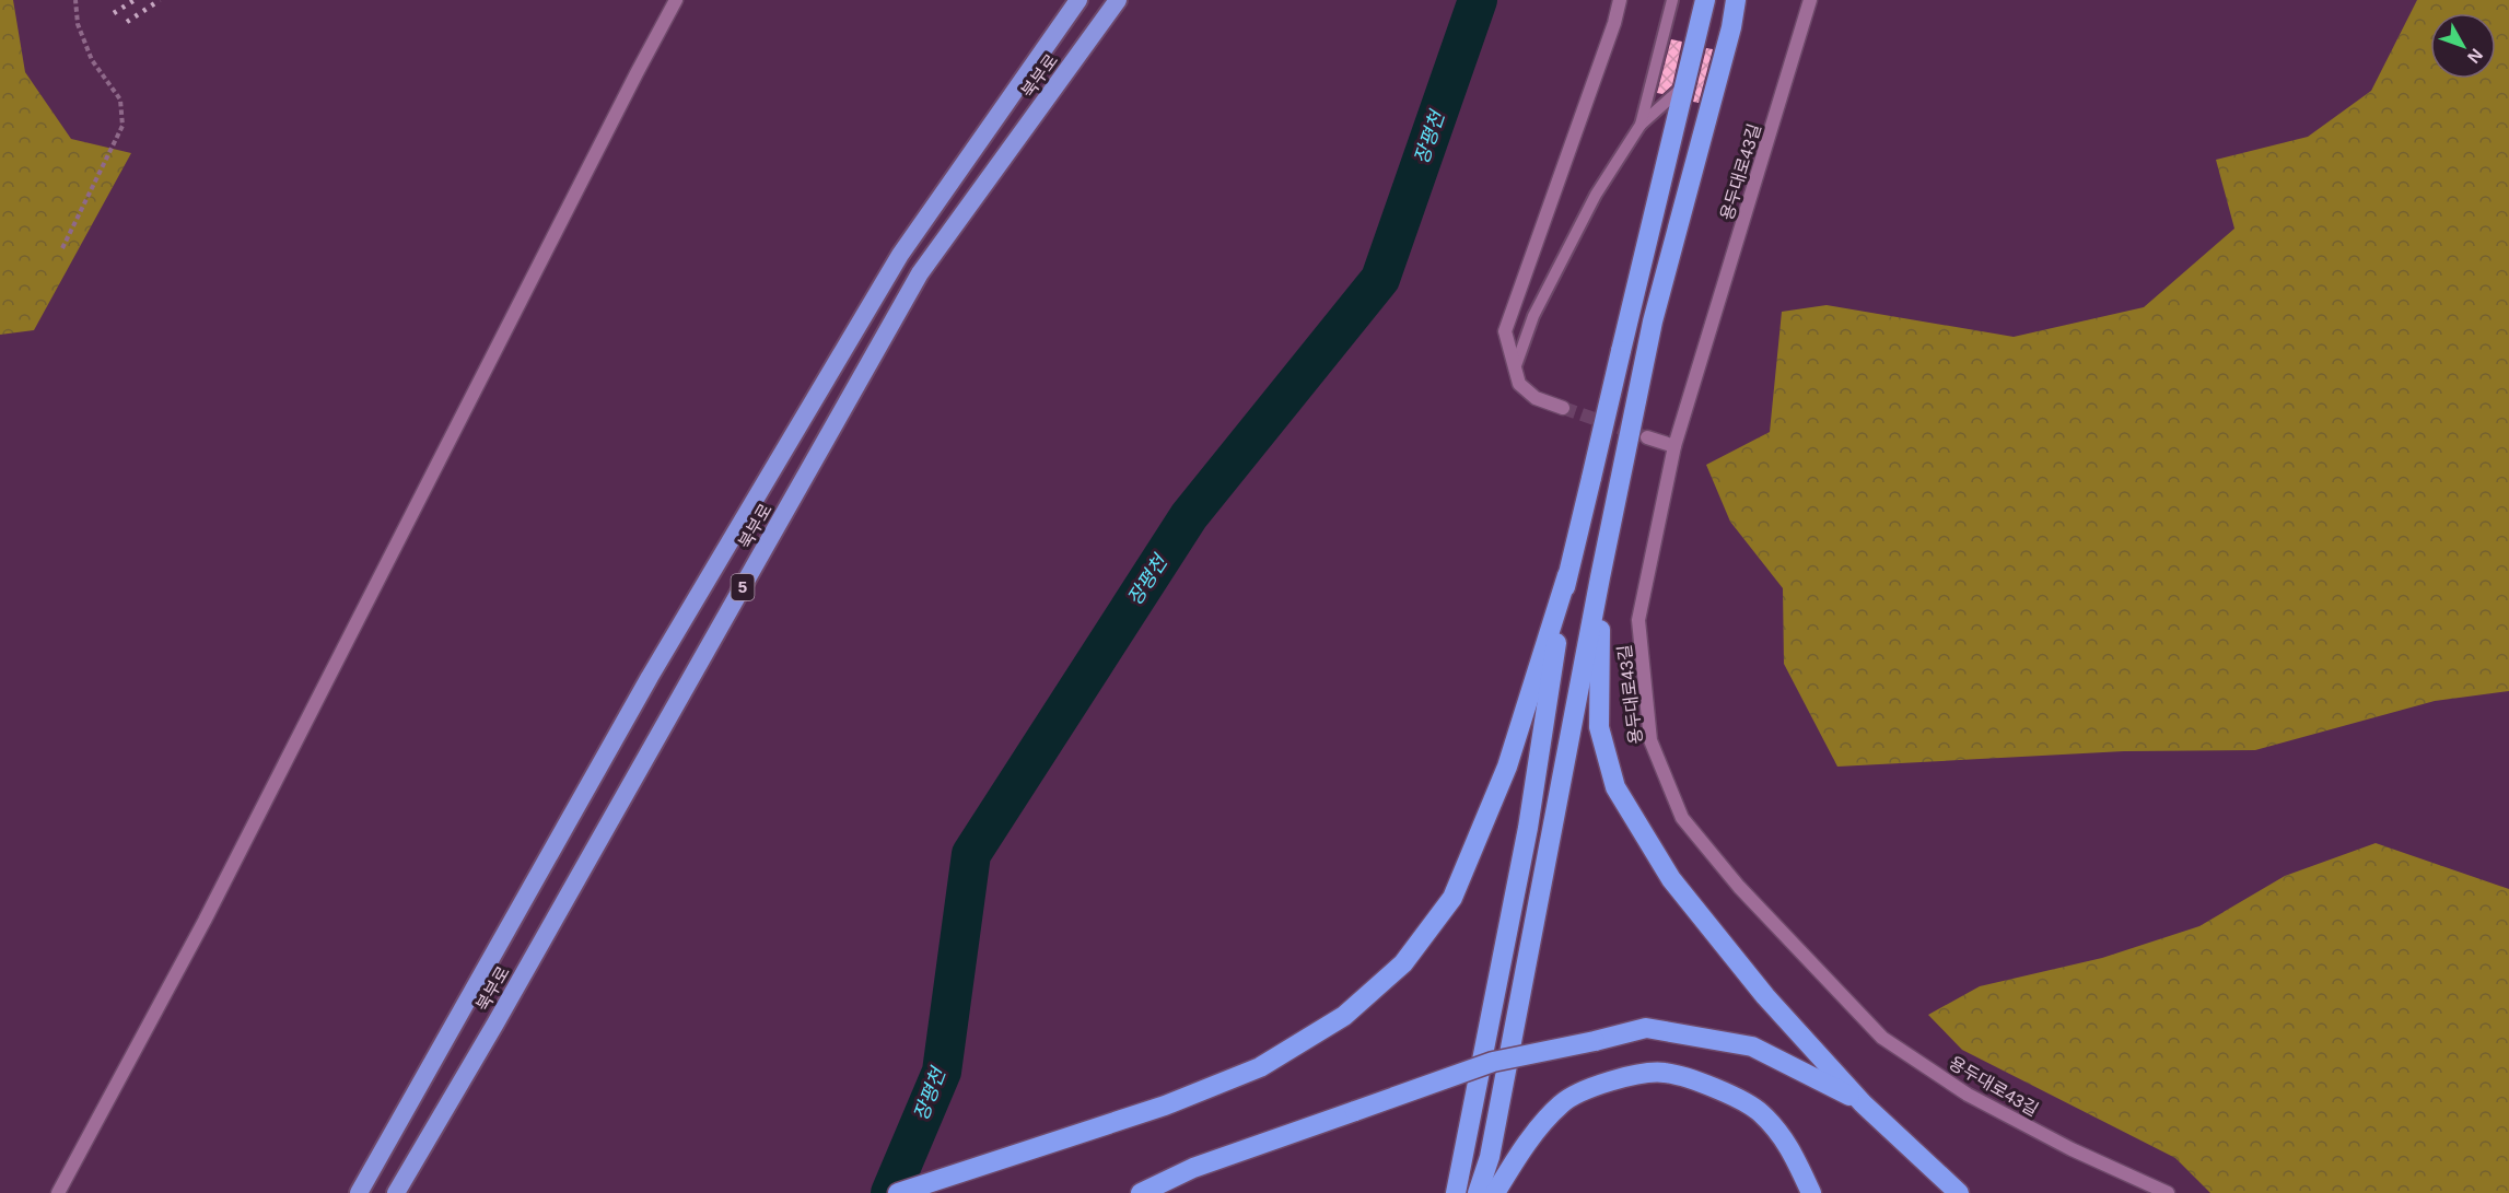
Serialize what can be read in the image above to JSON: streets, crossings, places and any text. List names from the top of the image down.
{
  "streets": {
    "highway": ["북부로", "5"],
    "street": ["용두대로43길"]
  },
  "water": ["장평천"],
  "north": "bottom right"
}
